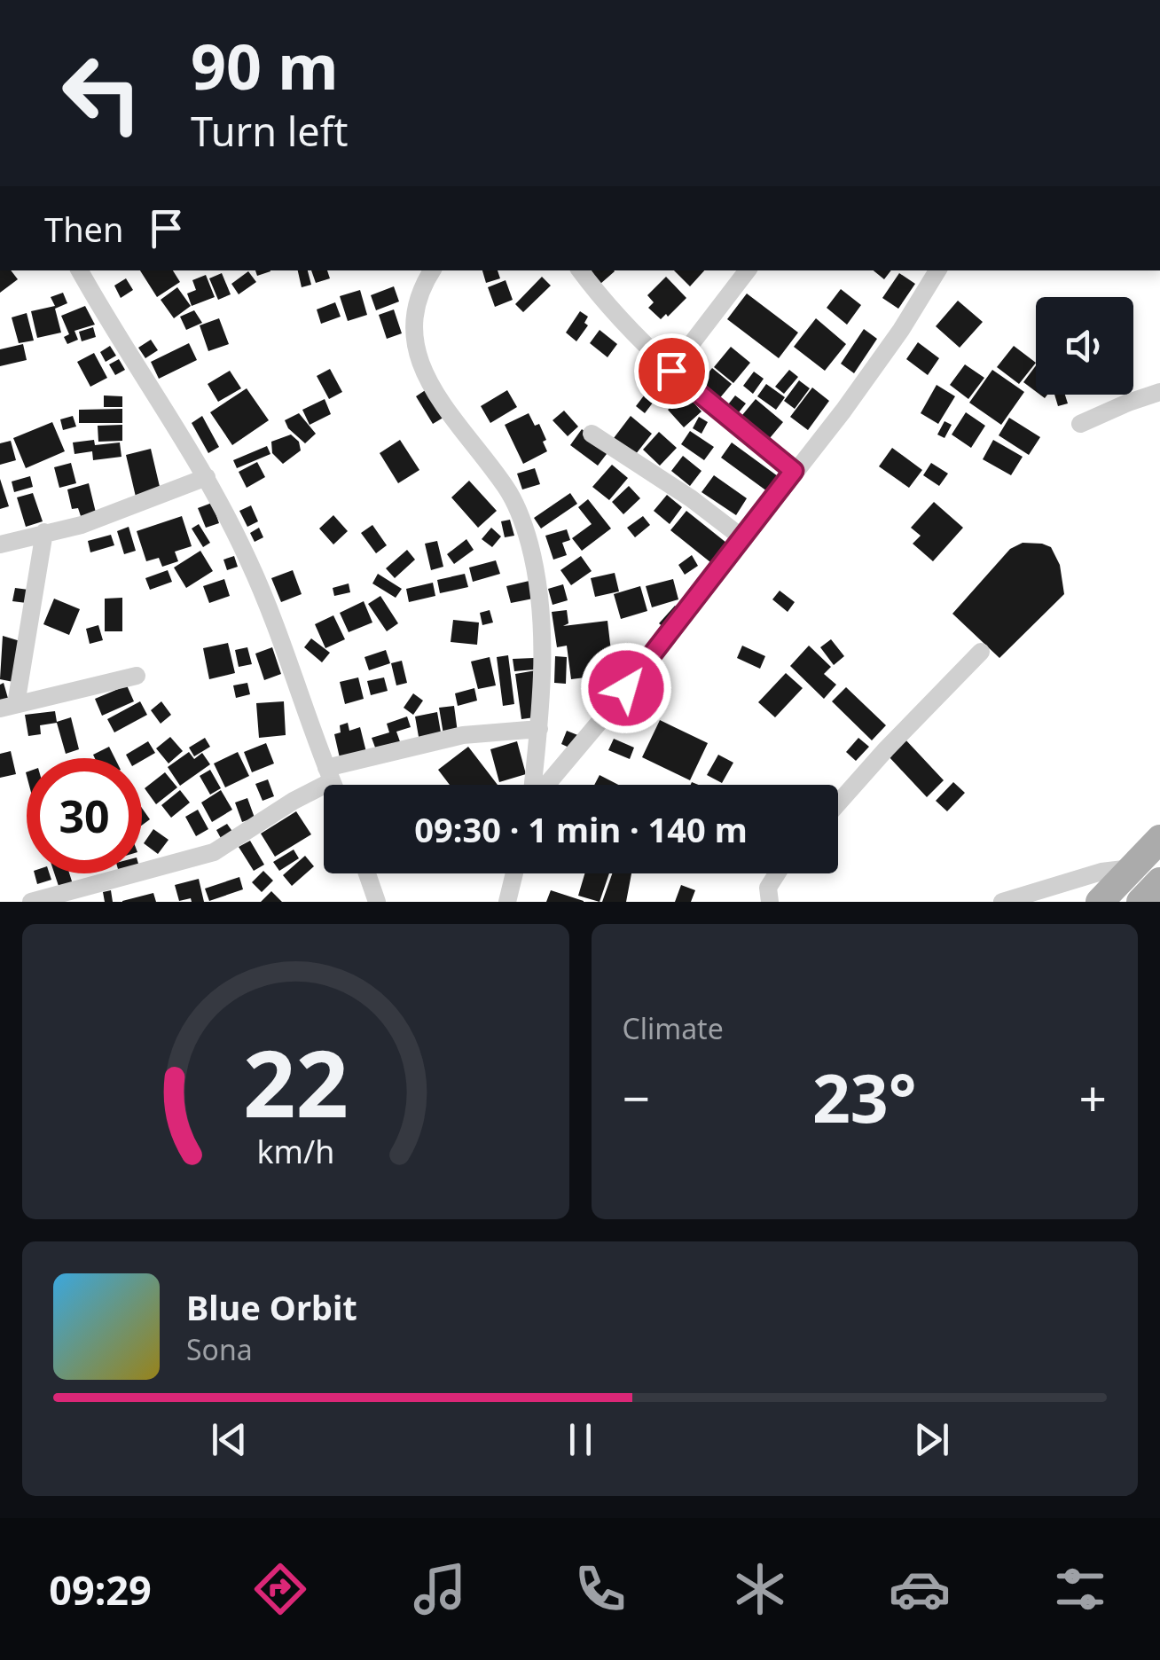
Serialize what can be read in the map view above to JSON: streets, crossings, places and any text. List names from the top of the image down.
{
  "page": {
    "turn": ["90 m", "Turn left"],
    "then": "Then",
    "limit": "30",
    "trip": "09:30 · 1 min · 140 m",
    "tile": "Climate",
    "heat": ["−", "23°", "+"],
    "song": ["Blue Orbit", "Sona"],
    "tabs": "09:29",
    "gauge": ["22", "km/h"]
  }
}
